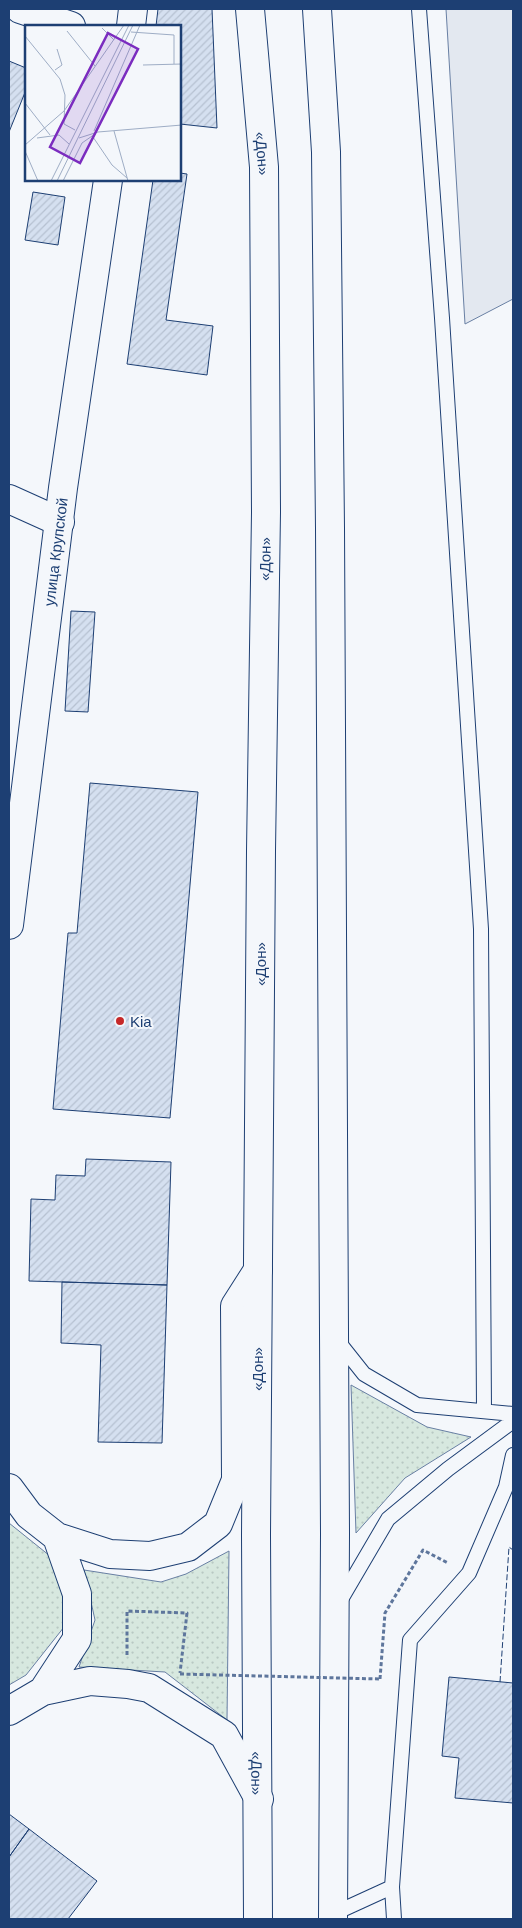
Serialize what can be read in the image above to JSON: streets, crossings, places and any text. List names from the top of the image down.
{
  "streets": {
    "main road": ["«Дон»", "улица Крупской"]
  },
  "places": ["Kia"]
}
